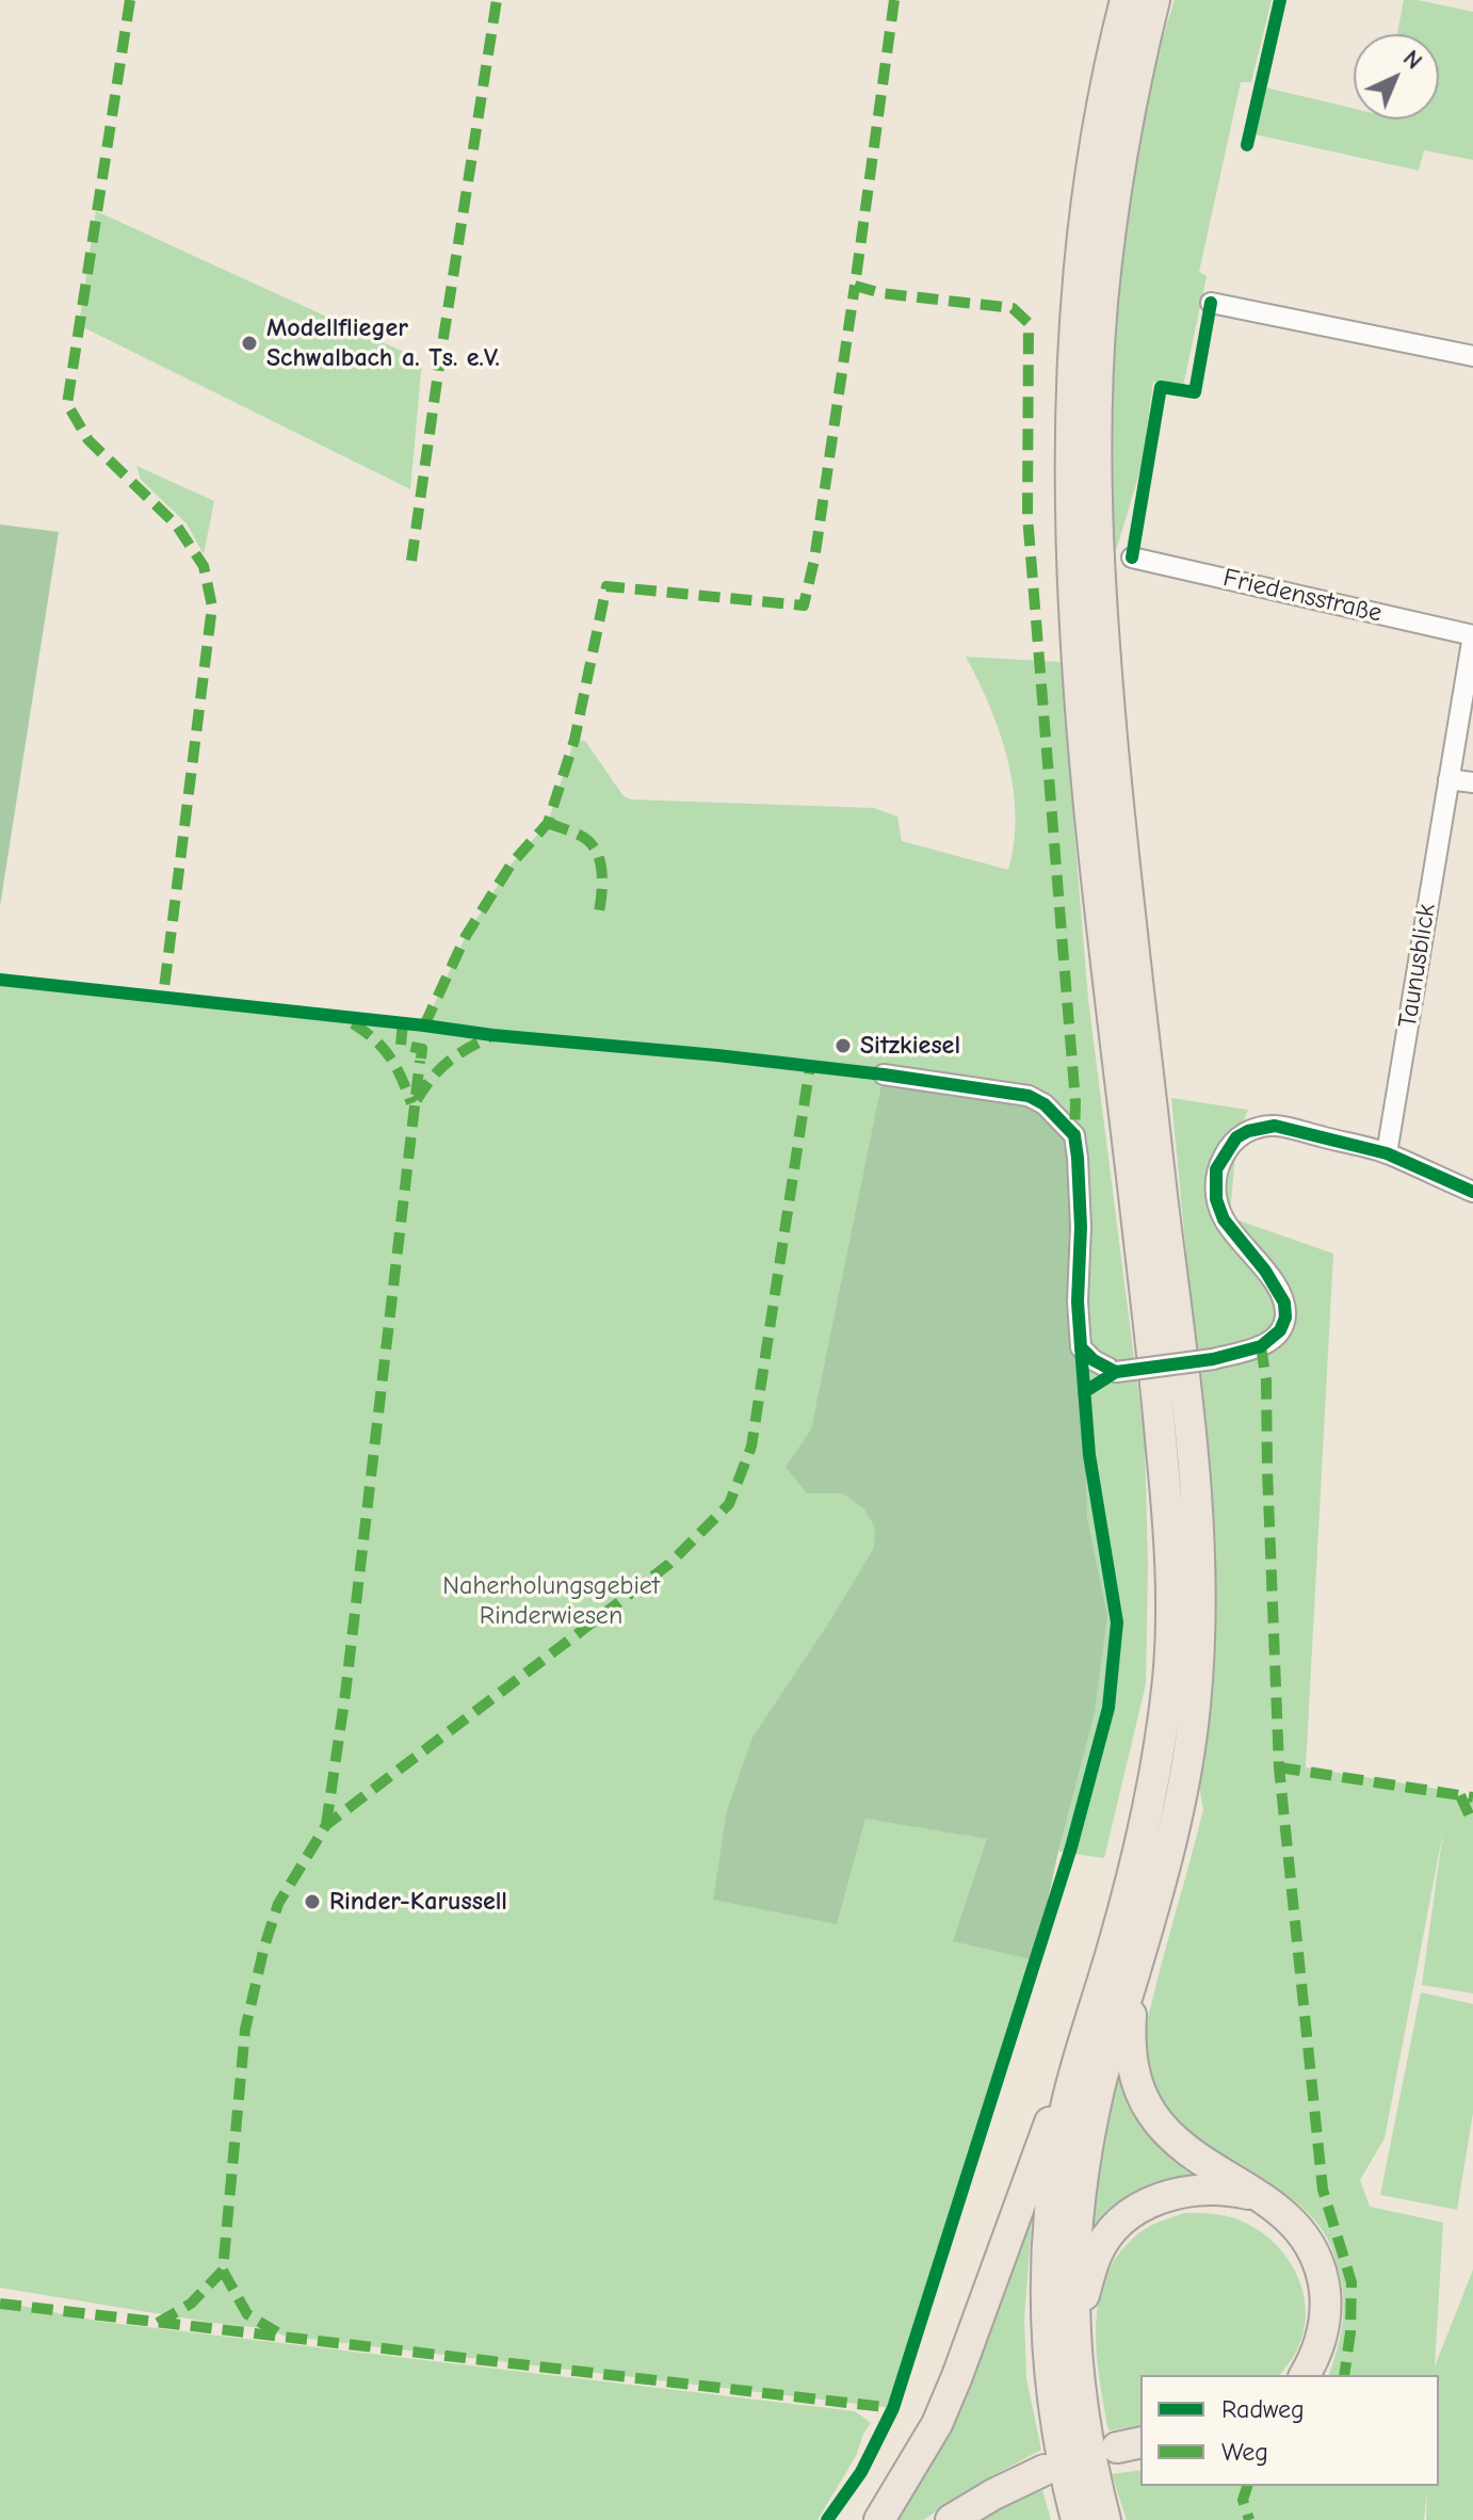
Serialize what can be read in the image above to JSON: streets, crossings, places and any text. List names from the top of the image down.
{
  "streets": {
    "street": ["Friedensstraße", "Taunusblick"]
  },
  "crossings": [
    ["Friedensstraße", "Taunusblick"]
  ],
  "parks": ["Naherholungsgebiet Rinderwiesen"],
  "places": ["Modellflieger Schwalbach a. Ts. e.V.", "Sitzkiesel", "Rinder-Karussell"],
  "legend": ["Radweg", "Weg"],
  "north": "top right"
}
